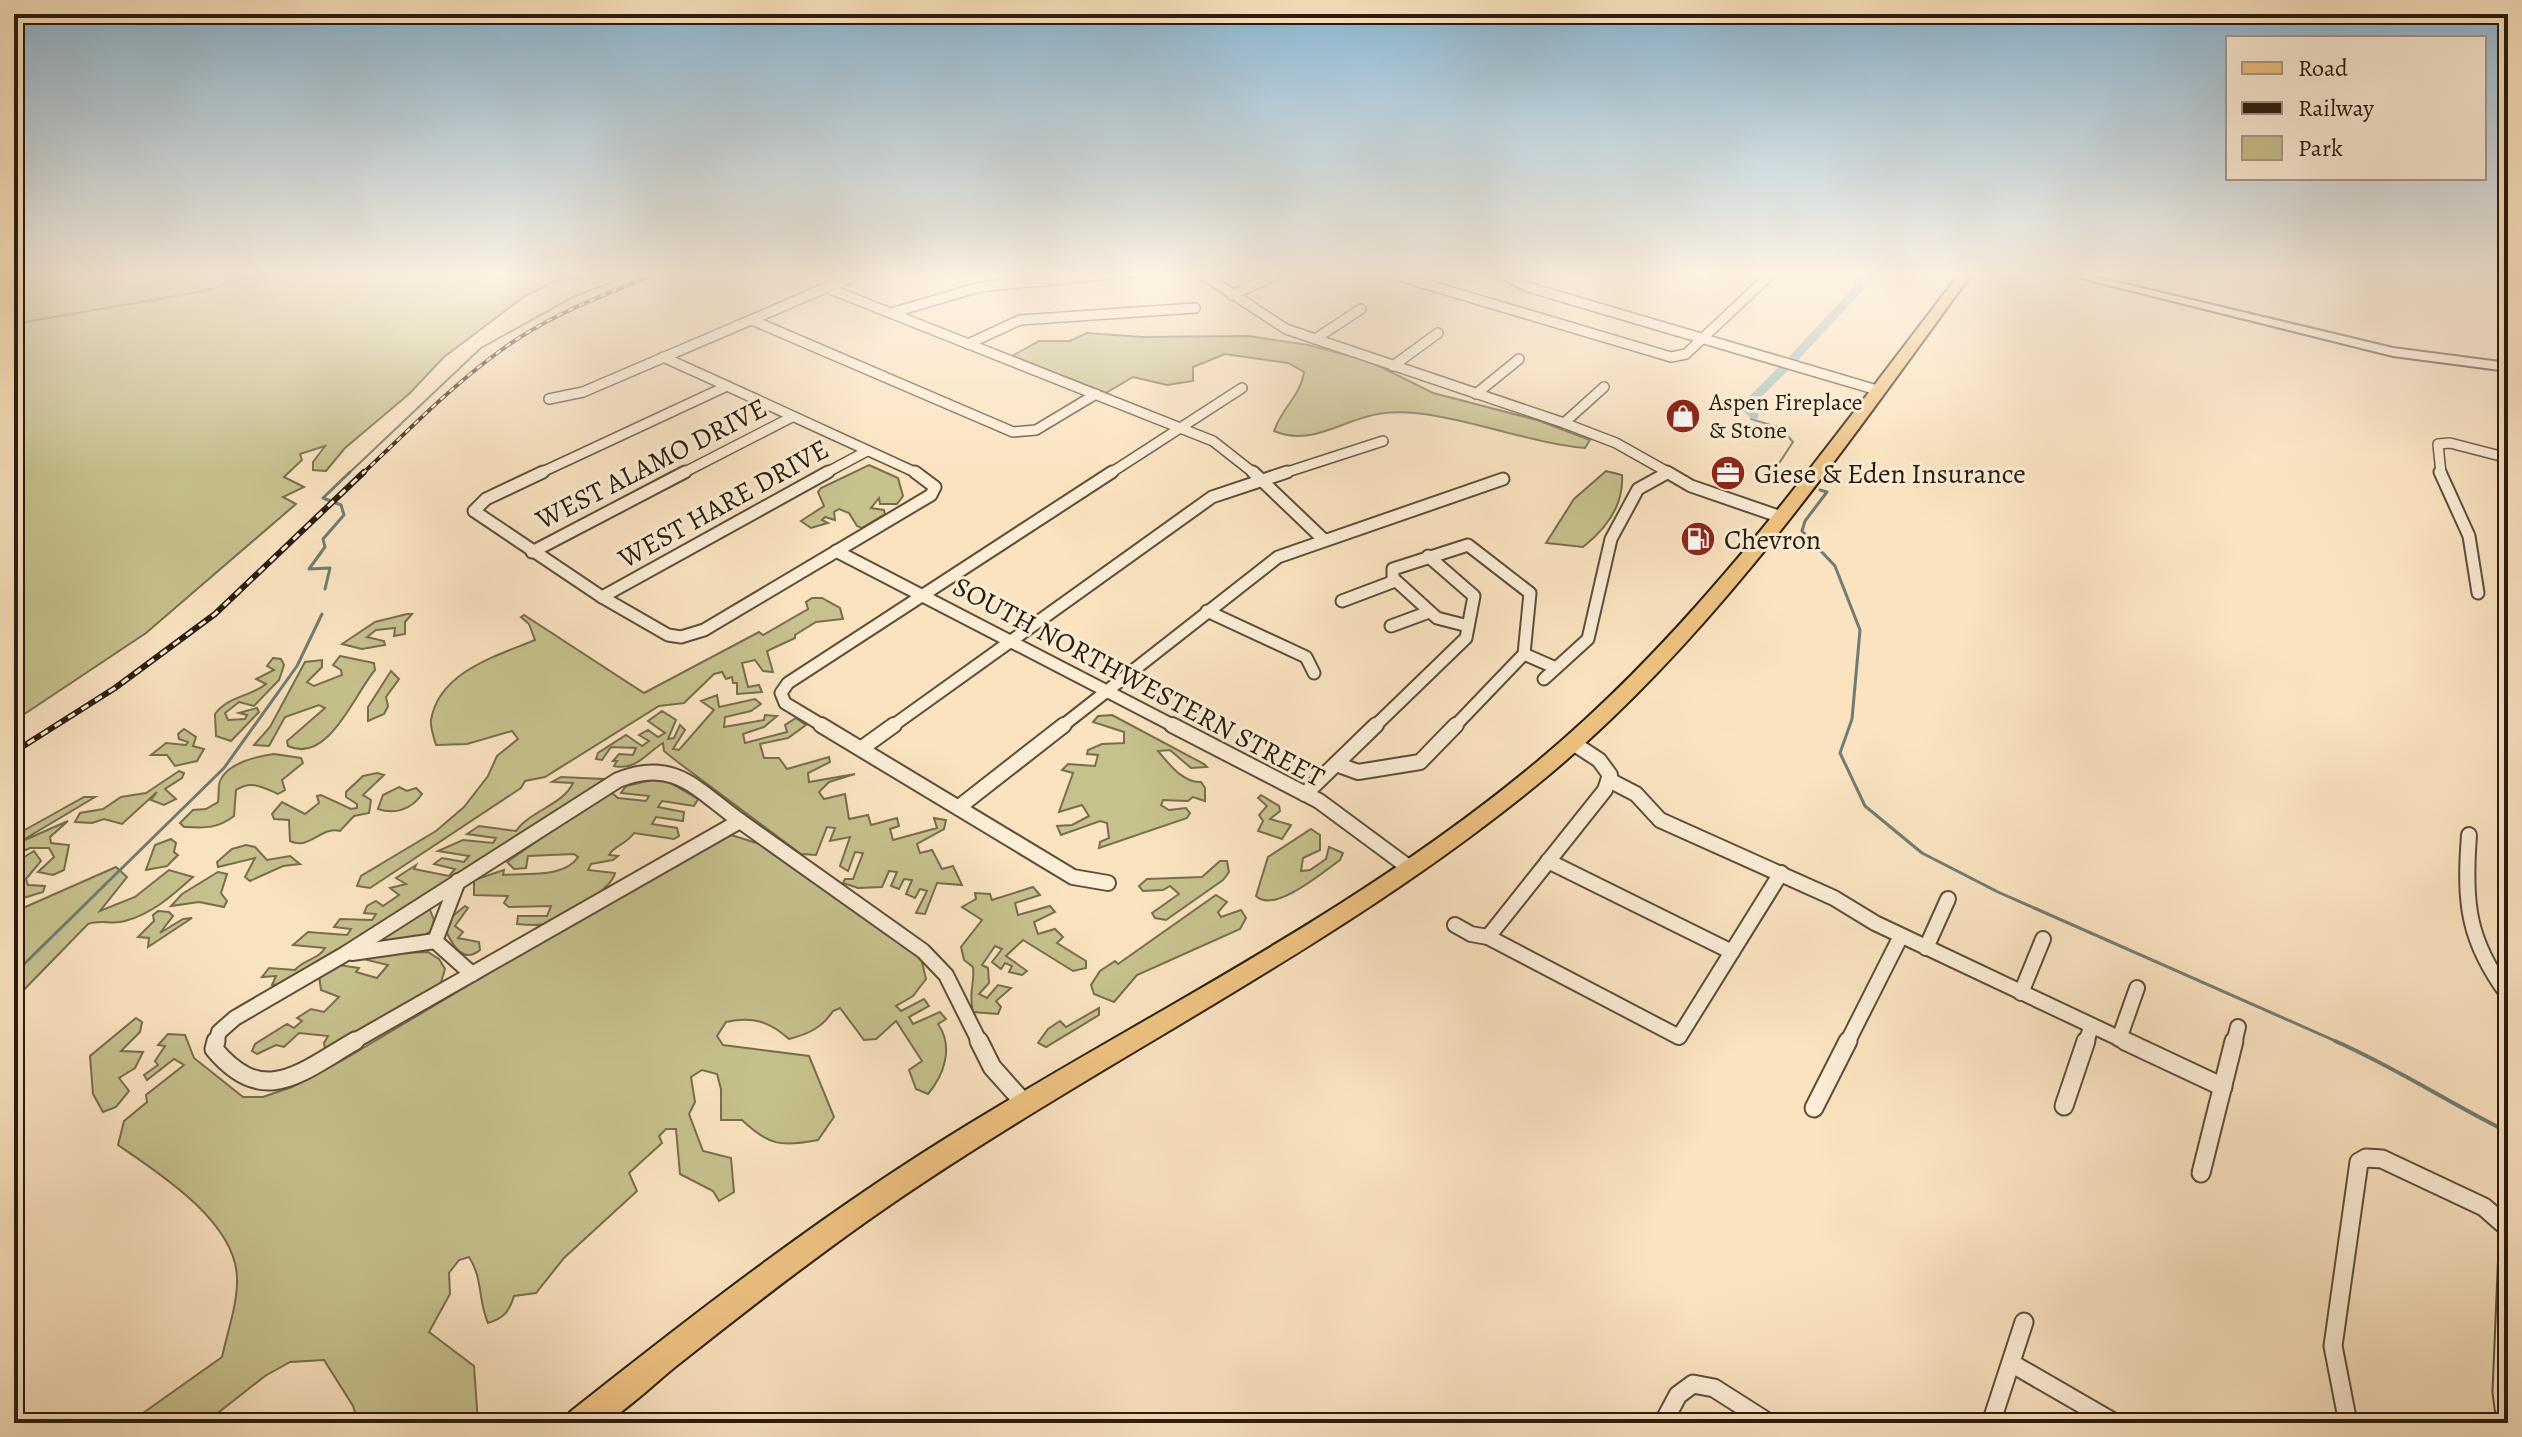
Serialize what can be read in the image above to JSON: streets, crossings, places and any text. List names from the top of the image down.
{
  "streets": {
    "street": ["WEST ALAMO DRIVE", "WEST HARE DRIVE", "SOUTH NORTHWESTERN STREET"]
  },
  "places": {
    "shop": ["Aspen Fireplace & Stone"],
    "office": ["Giese & Eden Insurance"],
    "fuel station": ["Chevron"]
  },
  "legend": ["Road", "Railway", "Park"]
}
